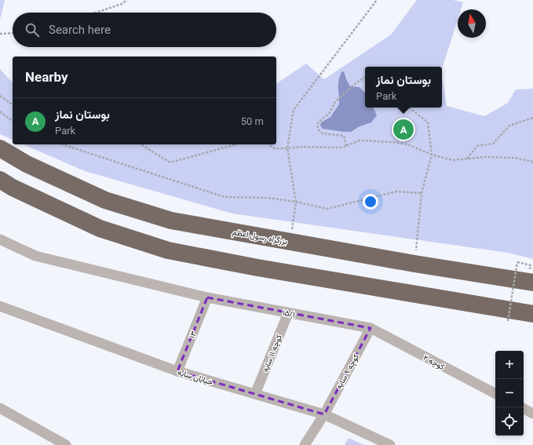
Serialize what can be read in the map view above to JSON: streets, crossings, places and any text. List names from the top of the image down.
{
  "streets": {
    "highway": ["بزرگراه رسول اعظم"],
    "street": [
      "۱۵/۱",
      "۱۳",
      "کوچه ۱۱ سایه",
      "کوچه ۲",
      "کوچه ۹ سایه",
      "خیابان سایه"
    ]
  },
  "crossings": [
    ["۱۵/۱", "۱۳"],
    ["۱۵/۱", "کوچه ۱۱ سایه"],
    ["۱۵/۱", "کوچه ۲"],
    ["۱۵/۱", "کوچه ۹ سایه"],
    ["۱۳", "خیابان سایه"],
    ["کوچه ۱۱ سایه", "خیابان سایه"],
    ["کوچه ۲", "کوچه ۹ سایه"],
    ["کوچه ۹ سایه", "خیابان سایه"]
  ],
  "north": "top",
  "page": {
    "search": "Search here",
    "heading": "Nearby",
    "popup": ["بوستان نماز", "Park"],
    "list": [
      {
        "mark": "A",
        "name": "بوستان نماز",
        "note": "Park",
        "value": "50 m"
      }
    ],
    "pins": "A",
    "map_buttons": ["+", "−"]
  }
}
